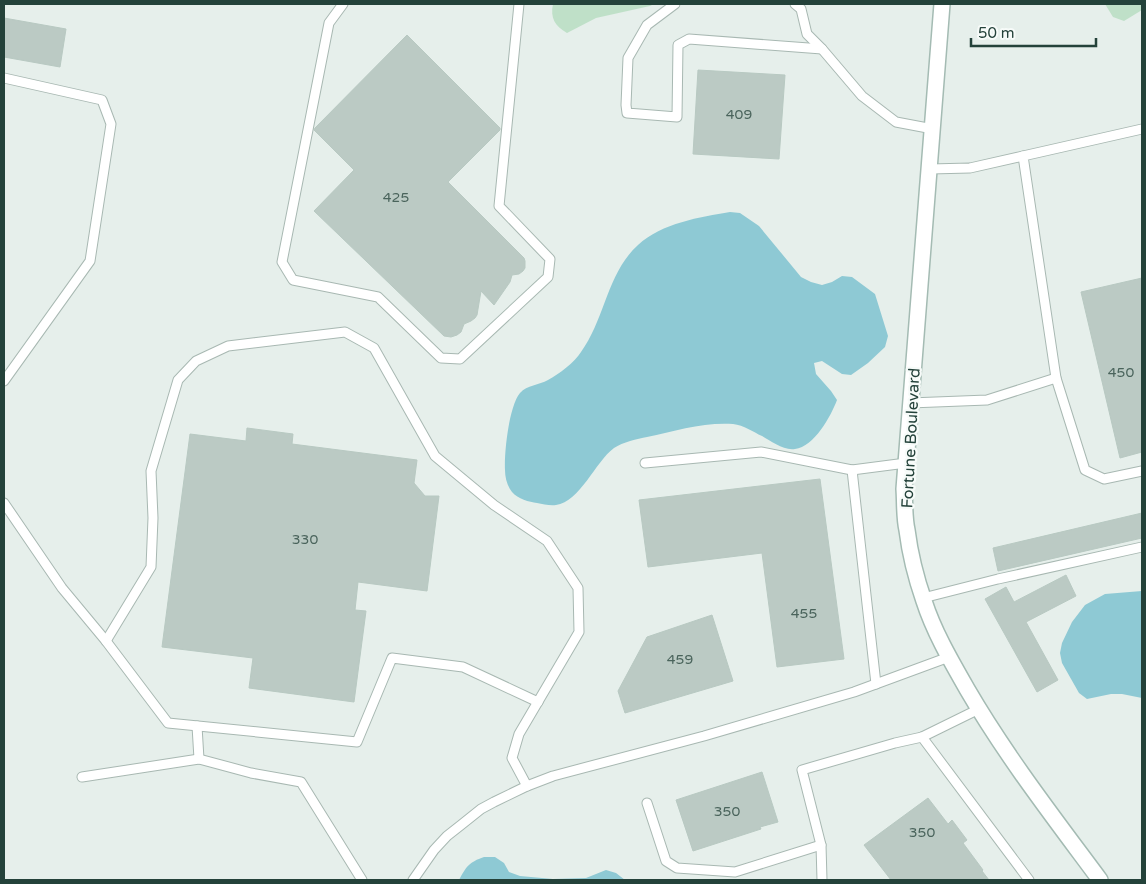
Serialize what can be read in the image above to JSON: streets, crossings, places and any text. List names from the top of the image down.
{
  "streets": {
    "main road": ["Fortune Boulevard"]
  },
  "house_numbers": [
    "409",
    "425",
    "450",
    "330",
    "455",
    "459",
    "350",
    "350"
  ],
  "scale_bar": "50 m"
}
